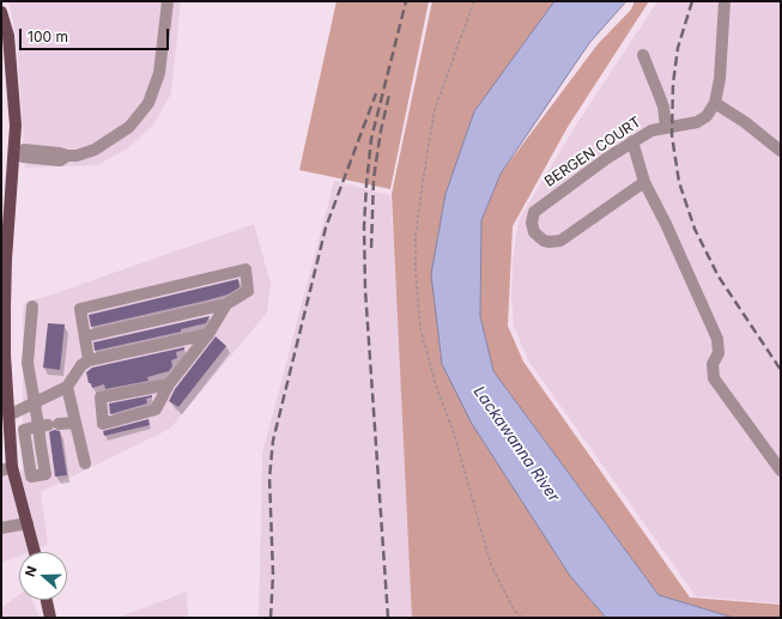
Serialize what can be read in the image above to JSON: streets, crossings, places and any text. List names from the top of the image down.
{
  "streets": {
    "lane": ["BERGEN COURT"]
  },
  "water": ["Lackawanna River"],
  "scale_bar": "100 m",
  "north": "left"
}
